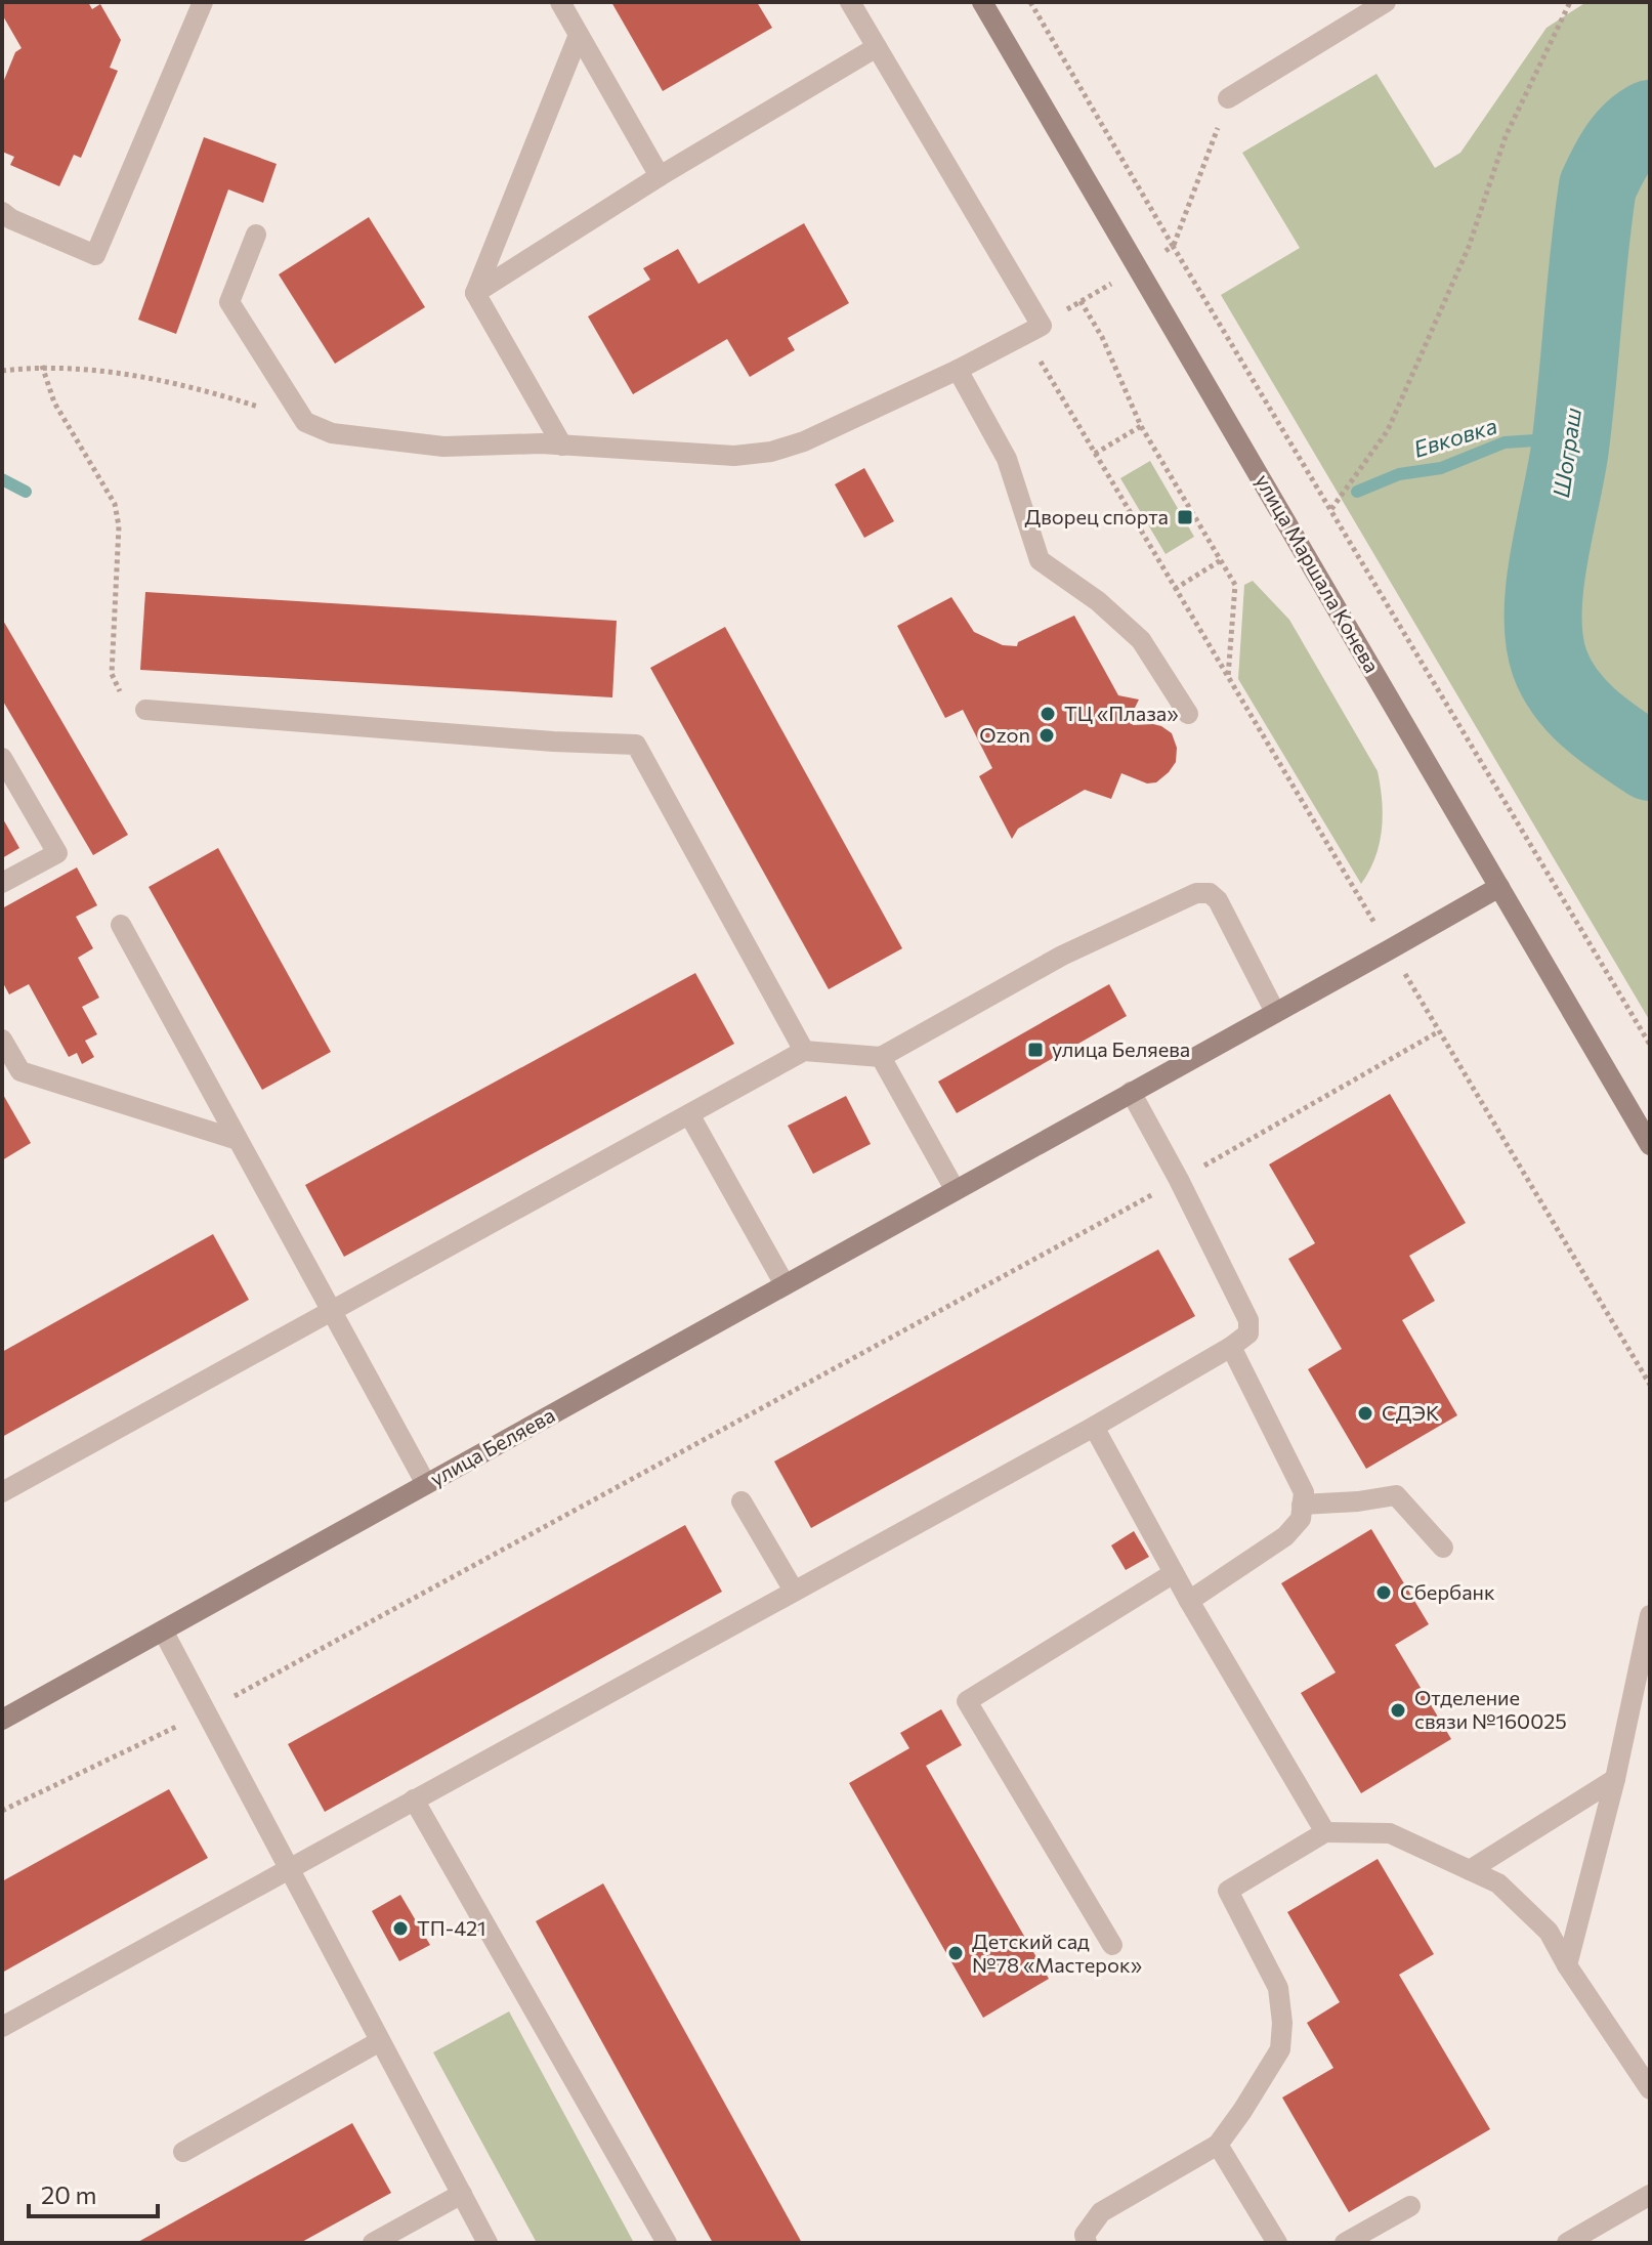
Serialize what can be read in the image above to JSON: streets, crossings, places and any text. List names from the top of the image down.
{
  "streets": {
    "street": ["улица Маршала Конева", "улица Беляева"]
  },
  "crossings": [
    ["улица Маршала Конева", "улица Беляева"]
  ],
  "water": ["Евковка", "Шограш"],
  "places": {
    "transit": ["Дворец спорта", "улица Беляева"],
    "other": [
      "ТЦ «Плаза»",
      "Ozon",
      "СДЭК",
      "Сбербанк",
      "Отделение связи №160025",
      "ТП-421",
      "Детский сад №78 «Мастерок»"
    ]
  },
  "scale_bar": "20 m"
}
